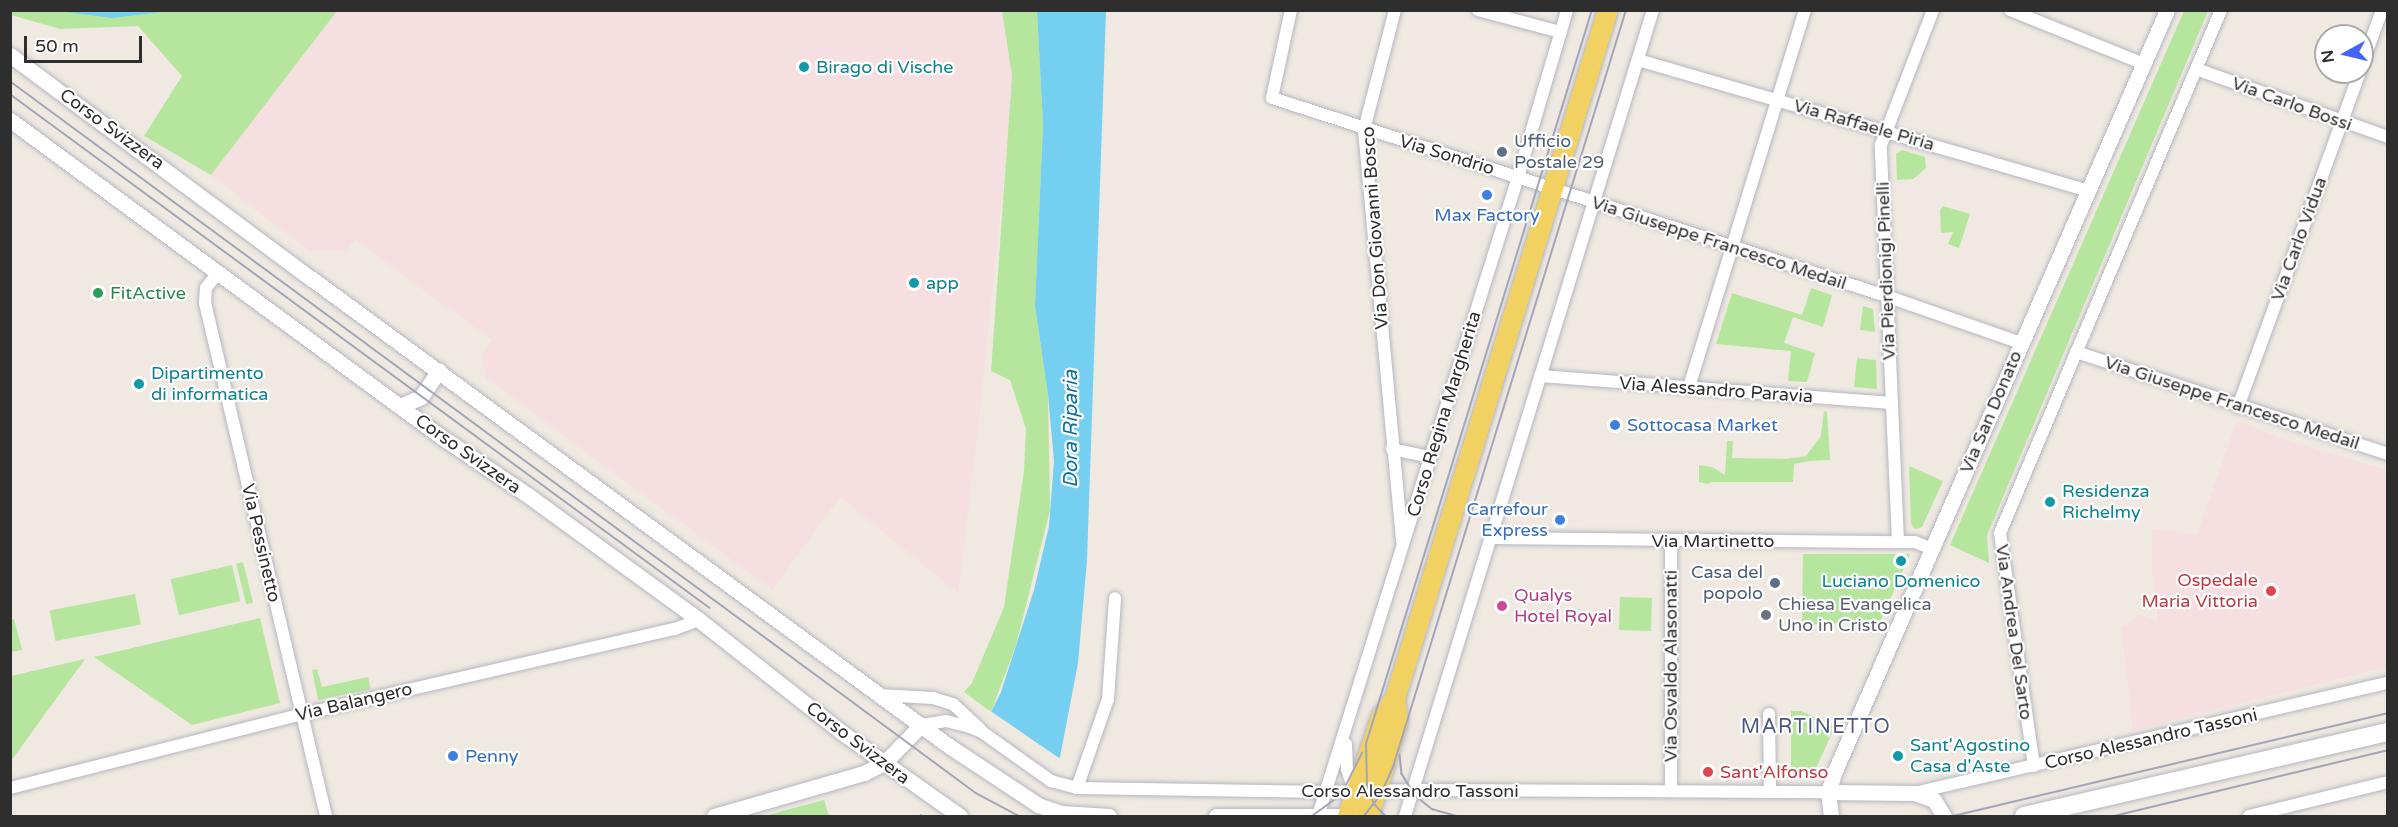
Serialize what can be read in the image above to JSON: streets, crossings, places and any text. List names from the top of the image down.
{
  "streets": {
    "main road": ["Corso Regina Margherita"],
    "street": [
      "Via Carlo Bossi",
      "Via Raffaele Piria",
      "Corso Svizzera",
      "Via Sondrio",
      "Via Don Giovanni Bosco",
      "Via Carlo Vidua",
      "Via Giuseppe Francesco Medail",
      "Via Pierdionigi Pinelli",
      "Via Alessandro Paravia",
      "Via San Donato",
      "Via Martinetto",
      "Via Pessinetto",
      "Via Andrea Del Sarto",
      "Via Osvaldo Alasonatti",
      "Via Balangero",
      "Corso Alessandro Tassoni"
    ]
  },
  "crossings": [
    ["Via Carlo Bossi", "Via Carlo Vidua"],
    ["Via Raffaele Piria", "Via Pierdionigi Pinelli"],
    ["Via Raffaele Piria", "Via San Donato"],
    ["Corso Svizzera", "Via Pessinetto"],
    ["Corso Svizzera", "Via Balangero"],
    ["Via Sondrio", "Via Don Giovanni Bosco"],
    ["Via Sondrio", "Via Giuseppe Francesco Medail"],
    ["Via Sondrio", "Corso Regina Margherita"],
    ["Via Don Giovanni Bosco", "Corso Regina Margherita"],
    ["Via Carlo Vidua", "Via Giuseppe Francesco Medail"],
    ["Via Giuseppe Francesco Medail", "Via Pierdionigi Pinelli"],
    ["Via Giuseppe Francesco Medail", "Via San Donato"],
    ["Via Giuseppe Francesco Medail", "Corso Regina Margherita"],
    ["Via Giuseppe Francesco Medail", "Via Andrea Del Sarto"],
    ["Via Pierdionigi Pinelli", "Via Alessandro Paravia"],
    ["Via Pierdionigi Pinelli", "Via Martinetto"],
    ["Via San Donato", "Via Martinetto"],
    ["Via San Donato", "Corso Alessandro Tassoni"],
    ["Corso Regina Margherita", "Corso Alessandro Tassoni"],
    ["Via Martinetto", "Via Osvaldo Alasonatti"],
    ["Via Pessinetto", "Via Balangero"],
    ["Via Andrea Del Sarto", "Corso Alessandro Tassoni"],
    ["Via Osvaldo Alasonatti", "Corso Alessandro Tassoni"]
  ],
  "districts": ["MARTINETTO"],
  "water": ["Dora Riparia"],
  "places": [
    "Birago di Vische",
    "Ufficio Postale 29",
    "Max Factory",
    "app",
    "FitActive",
    "Dipartimento di informatica",
    "Sottocasa Market",
    "Residenza Richelmy",
    "Carrefour Express",
    "Luciano Domenico",
    "Casa del popolo",
    "Ospedale Maria Vittoria",
    "Qualys Hotel Royal",
    "Chiesa Evangelica Uno in Cristo",
    "Penny",
    "Sant'Agostino Casa d'Aste",
    "Sant'Alfonso"
  ],
  "scale_bar": "50 m",
  "north": "left"
}
